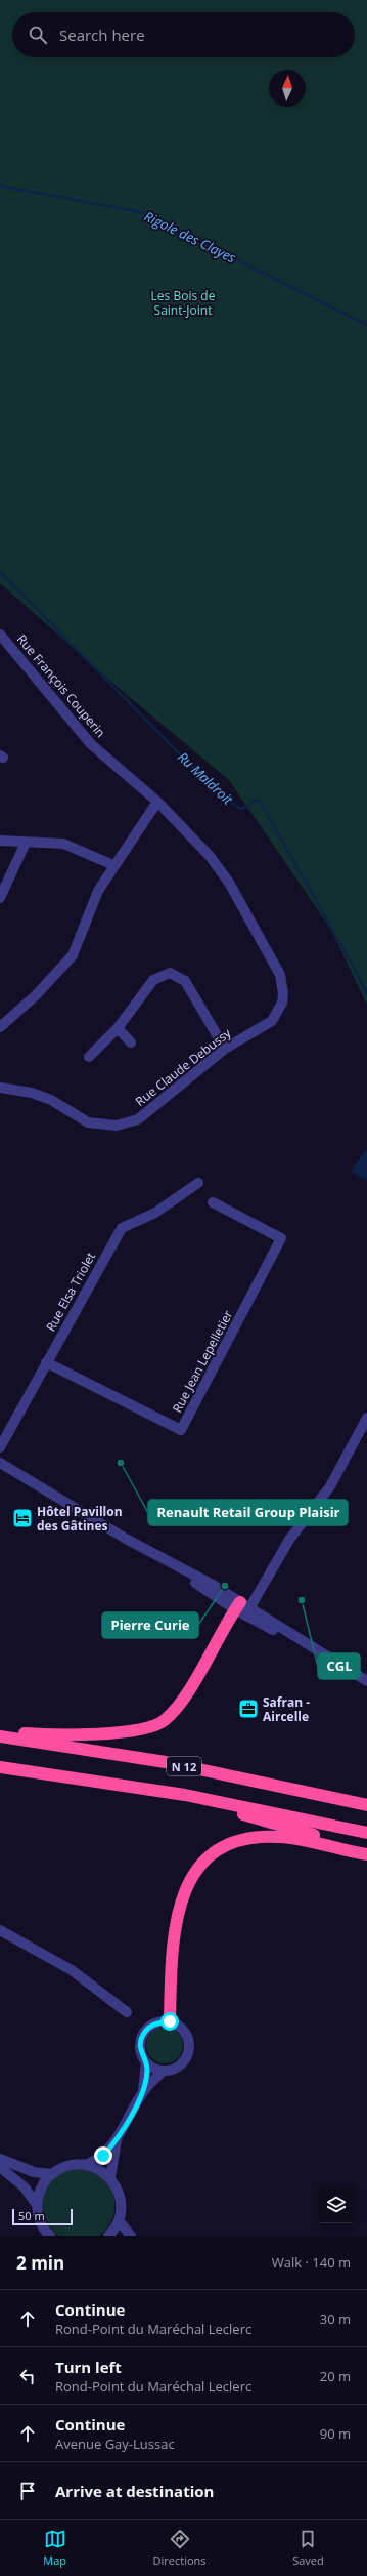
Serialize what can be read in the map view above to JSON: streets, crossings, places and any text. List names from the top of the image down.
{
  "streets": {
    "highway": ["N 12"],
    "street": [
      "Rue François Couperin",
      "Rue Claude Debussy",
      "Rue Elsa Triolet",
      "Rue Jean Lepelletier"
    ]
  },
  "crossings": [
    ["Rue François Couperin", "Rue Claude Debussy"],
    ["Rue Elsa Triolet", "Rue Jean Lepelletier"]
  ],
  "water": ["Rigole des Clayes", "Ru Maldroit"],
  "parks": ["Les Bois de Saint-Joint"],
  "places": {
    "other": ["Renault Retail Group Plaisir", "Pierre Curie", "CGL"],
    "hotel": ["Hôtel Pavillon des Gâtines"],
    "office": ["Safran - Aircelle"]
  },
  "scale_bar": "50 m",
  "north": "top",
  "page": {
    "search": "Search here",
    "scale": "50 m",
    "heading": ["2 min", "Walk · 140 m"],
    "list": [
      ["Continue", "Rond-Point du Maréchal Leclerc", "30 m"],
      ["Turn left", "Rond-Point du Maréchal Leclerc", "20 m"],
      ["Continue", "Avenue Gay-Lussac", "90 m"],
      "Arrive at destination"
    ],
    "nav": ["Map", "Directions", "Saved"]
  }
}
